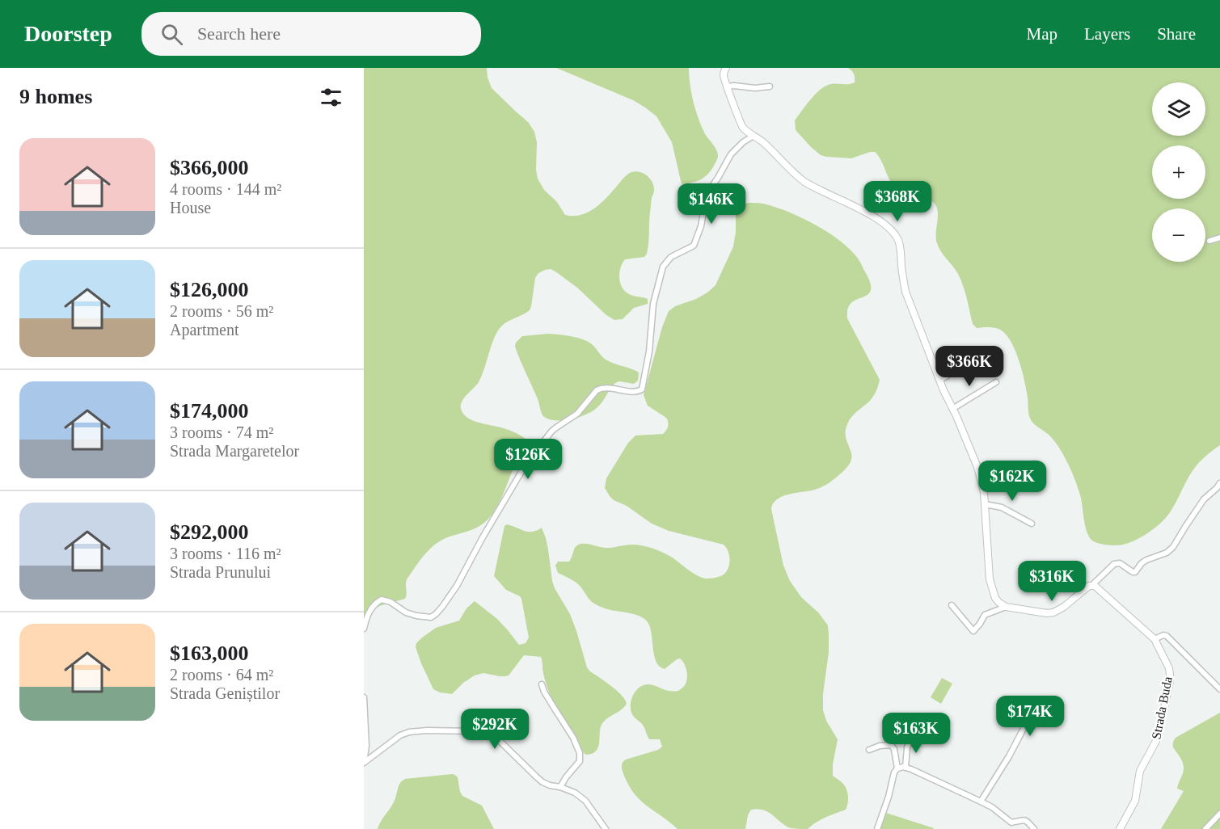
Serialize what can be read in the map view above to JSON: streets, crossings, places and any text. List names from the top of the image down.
{
  "streets": {
    "street": ["Strada Buda"]
  },
  "page": {
    "header": "Doorstep",
    "search": "Search here",
    "nav": ["Map", "Layers", "Share"],
    "heading": "9 homes",
    "map_buttons": ["+", "−"],
    "list": [
      {
        "name": "$366,000",
        "note": "4 rooms · 144 m² · House"
      },
      {
        "name": "$126,000",
        "note": "2 rooms · 56 m² · Apartment"
      },
      {
        "name": "$174,000",
        "note": "3 rooms · 74 m² · Strada Margaretelor"
      },
      {
        "name": "$292,000",
        "note": "3 rooms · 116 m² · Strada Prunului"
      },
      {
        "name": "$163,000",
        "note": "2 rooms · 64 m² · Strada Geniștilor"
      }
    ],
    "price": [
      "$368K",
      "$146K",
      "$366K",
      "$126K",
      "$162K",
      "$316K",
      "$174K",
      "$292K",
      "$163K"
    ]
  }
}
